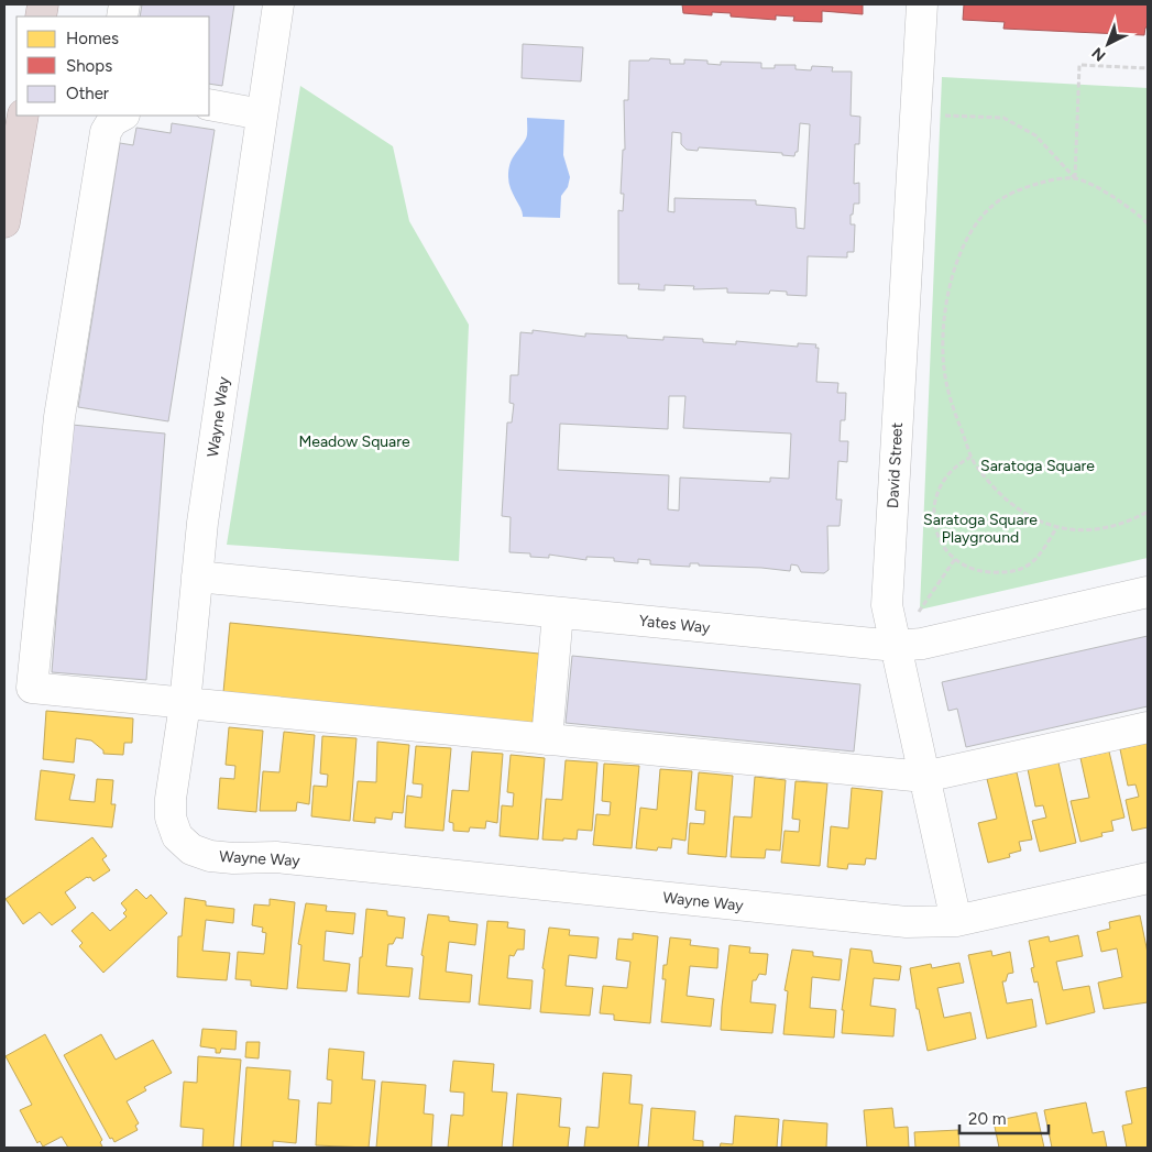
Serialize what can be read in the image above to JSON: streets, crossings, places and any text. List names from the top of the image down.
{
  "streets": {
    "street": ["Wayne Way", "David Street", "Yates Way"]
  },
  "crossings": [
    ["Wayne Way", "David Street"],
    ["Wayne Way", "Yates Way"],
    ["David Street", "Yates Way"]
  ],
  "parks": ["Meadow Square", "Saratoga Square", "Saratoga Square Playground"],
  "legend": ["Homes", "Shops", "Other"],
  "scale_bar": "20 m",
  "north": "bottom left"
}
